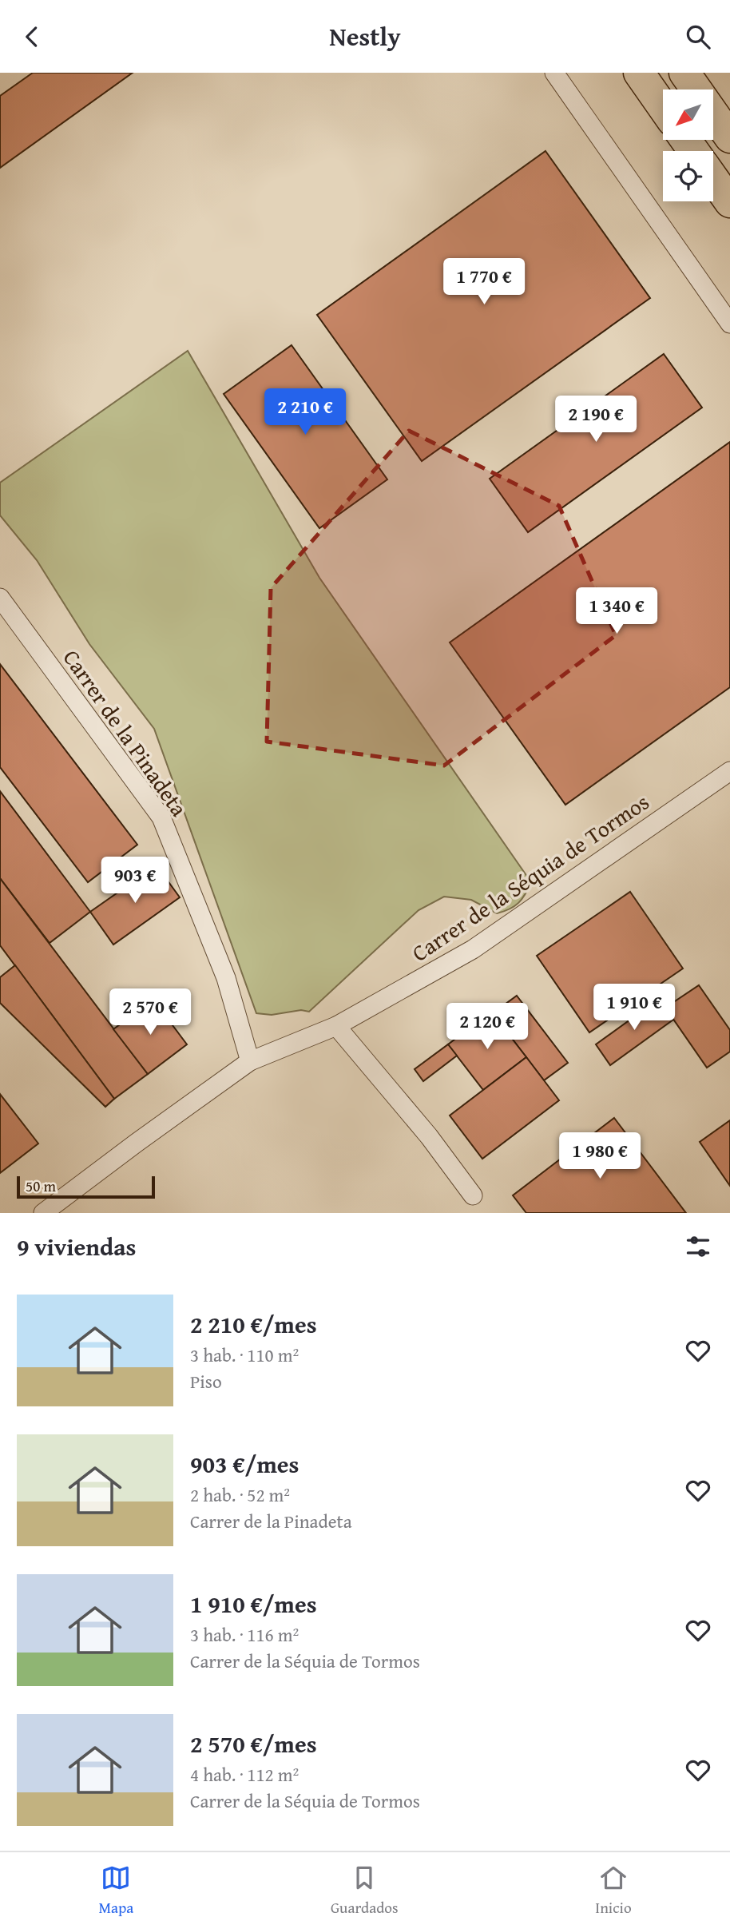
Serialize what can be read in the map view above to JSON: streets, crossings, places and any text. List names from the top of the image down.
{
  "streets": {
    "street": ["Carrer de la Pinadeta", "Carrer de la Séquia de Tormos"]
  },
  "crossings": [
    ["Carrer de la Pinadeta", "Carrer de la Séquia de Tormos"]
  ],
  "scale_bar": "50 m",
  "north": "bottom left",
  "page": {
    "header": "Nestly",
    "price": [
      "1 770 €",
      "2 210 €",
      "2 190 €",
      "1 340 €",
      "903 €",
      "1 910 €",
      "2 570 €",
      "2 120 €",
      "1 980 €"
    ],
    "scale": "50 m",
    "heading": "9 viviendas",
    "list": [
      {
        "name": "2 210 €/mes",
        "note": "3 hab. · 110 m² · Piso"
      },
      {
        "name": "903 €/mes",
        "note": "2 hab. · 52 m² · Carrer de la Pinadeta"
      },
      {
        "name": "1 910 €/mes",
        "note": "3 hab. · 116 m² · Carrer de la Séquia de Tormos"
      },
      {
        "name": "2 570 €/mes",
        "note": "4 hab. · 112 m² · Carrer de la Séquia de Tormos"
      }
    ],
    "tabs": ["Mapa", "Guardados", "Inicio"]
  }
}
